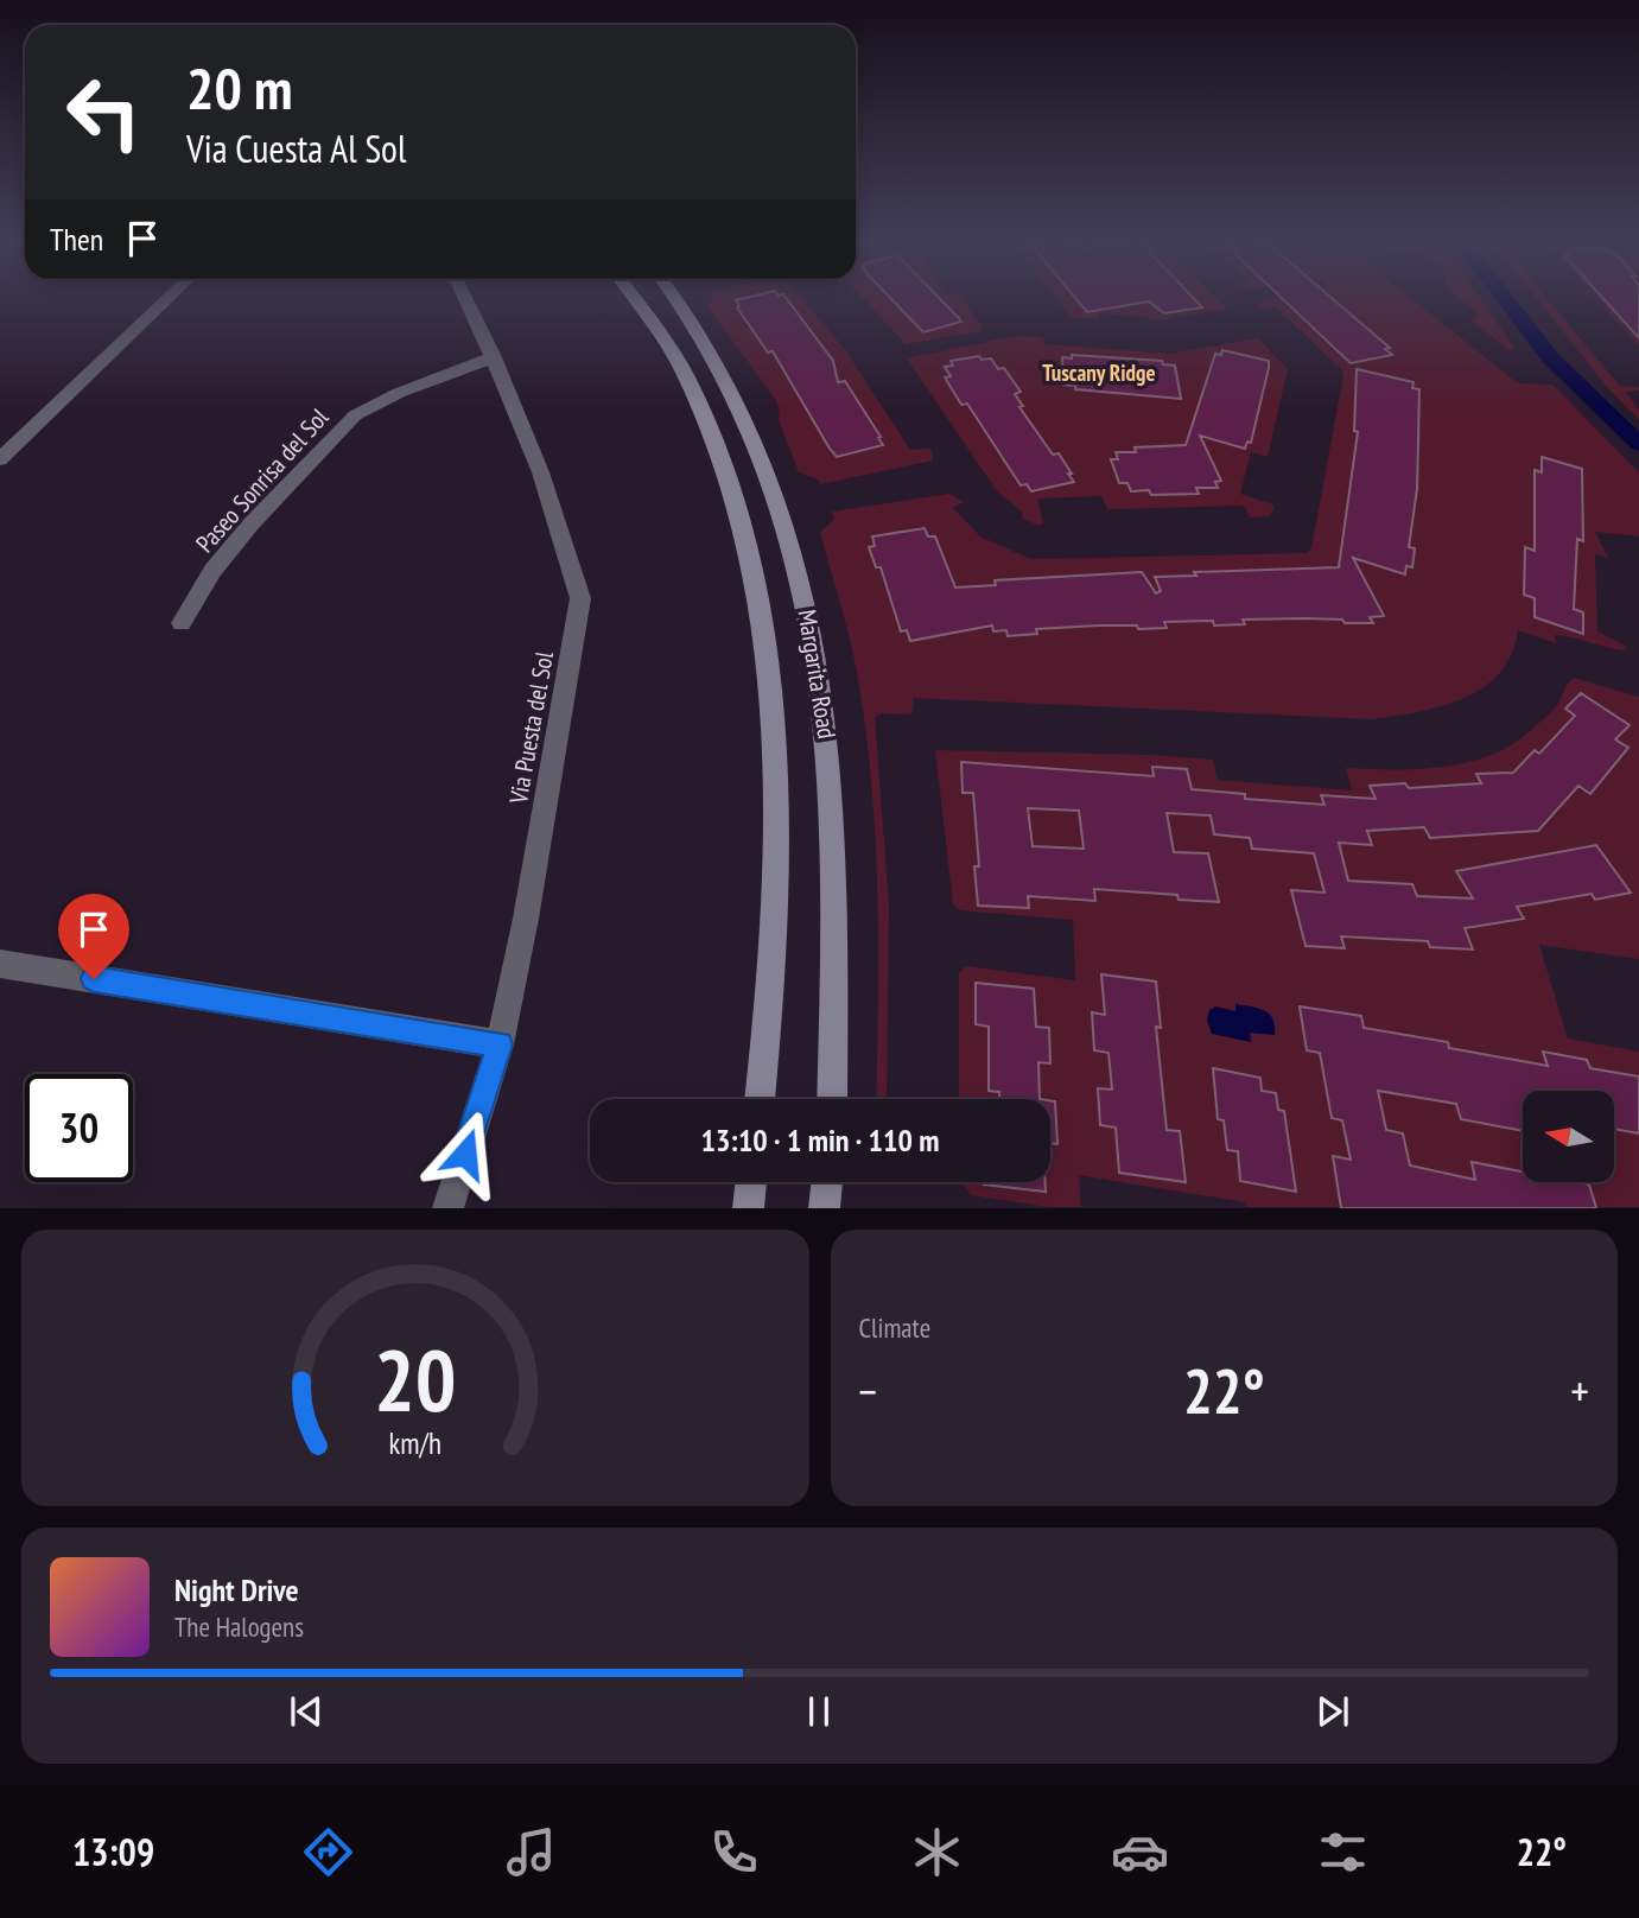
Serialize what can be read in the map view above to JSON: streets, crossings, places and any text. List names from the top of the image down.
{
  "streets": {
    "main road": ["Margarita Road"],
    "street": ["Paseo Sonrisa del Sol", "Via Puesta del Sol"]
  },
  "crossings": [
    ["Paseo Sonrisa del Sol", "Via Puesta del Sol"]
  ],
  "districts": ["Tuscany Ridge"],
  "north": "left",
  "page": {
    "turn": ["20 m", "Via Cuesta Al Sol"],
    "then": "Then",
    "limit": "30",
    "trip": "13:10 · 1 min · 110 m",
    "tile": "Climate",
    "heat": ["−", "22°", "+"],
    "song": ["Night Drive", "The Halogens"],
    "tabs": ["13:09", "22°"],
    "gauge": ["20", "km/h"]
  }
}
